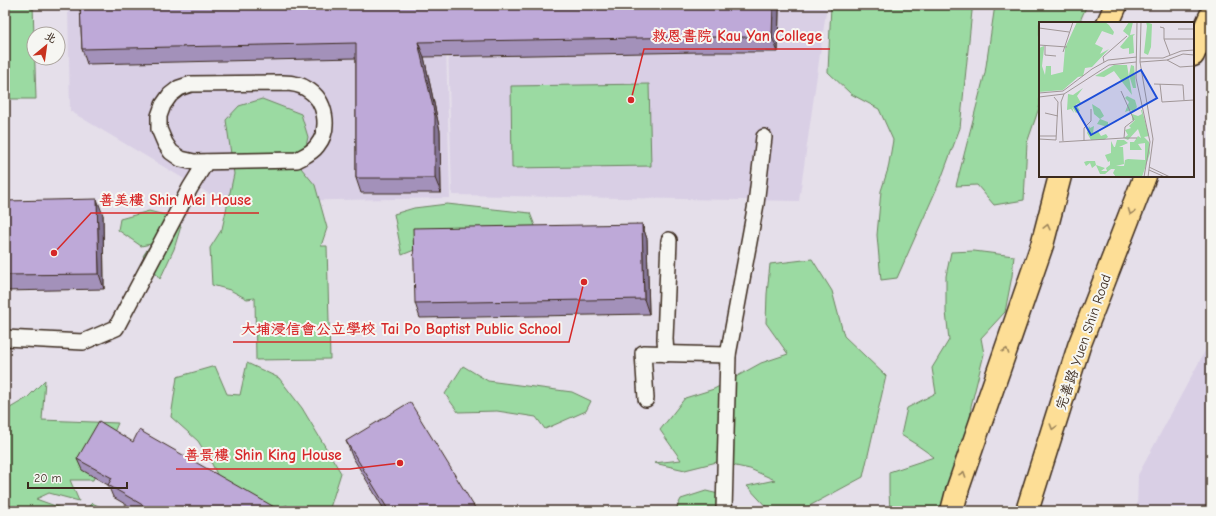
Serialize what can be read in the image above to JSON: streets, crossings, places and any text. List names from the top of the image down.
{
  "streets": {
    "main road": ["完善路 Yuen Shin Road"]
  },
  "places": [
    "救恩書院 Kau Yan College",
    "善美樓 Shin Mei House",
    "大埔浸信會公立學校 Tai Po Baptist Public School",
    "善景樓 Shin King House"
  ],
  "scale_bar": "20 m",
  "north": "top right"
}
